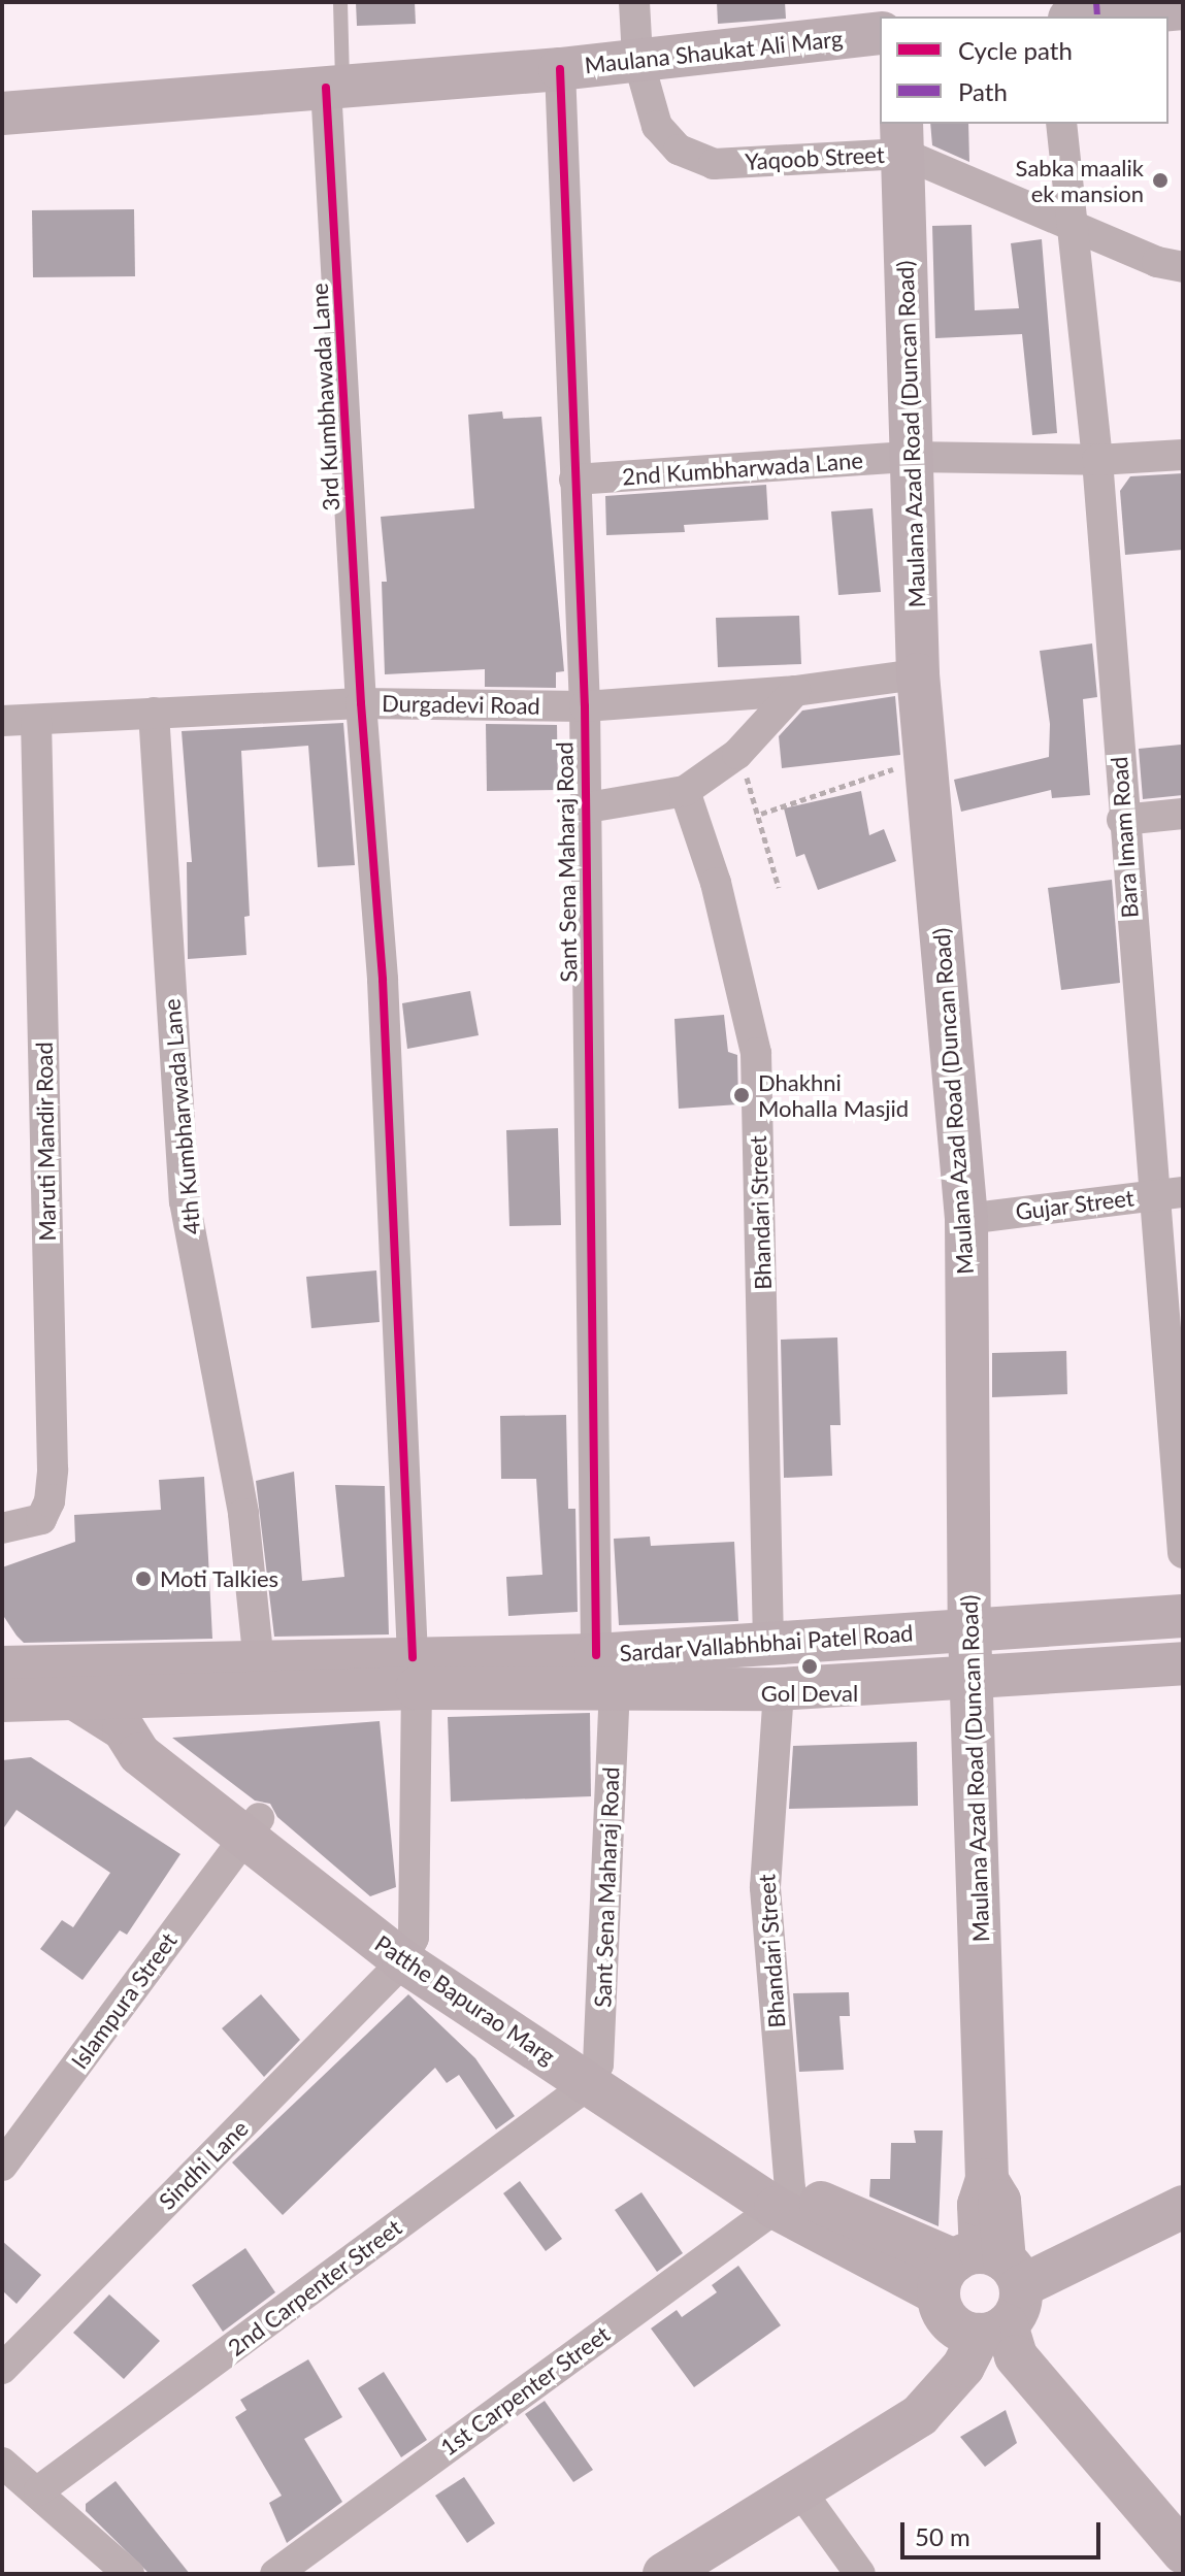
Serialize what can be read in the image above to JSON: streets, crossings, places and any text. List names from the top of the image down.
{
  "streets": {
    "main road": [
      "Maulana Shaukat Ali Marg",
      "Maulana Azad Road (Duncan Road)",
      "Sardar Vallabhbhai Patel Road",
      "Patthe Bapurao Marg"
    ],
    "street": [
      "Yaqoob Street",
      "3rd Kumbhawada Lane",
      "2nd Kumbharwada Lane",
      "Durgadevi Road",
      "Bara Imam Road",
      "Sant Sena Maharaj Road",
      "4th Kumbharwada Lane",
      "Maruti Mandir Road",
      "Gujar Street",
      "Bhandari Street",
      "Islampura Street",
      "Sindhi Lane",
      "2nd Carpenter Street",
      "1st Carpenter Street"
    ]
  },
  "crossings": [
    ["Maulana Shaukat Ali Marg", "Yaqoob Street"],
    ["Maulana Shaukat Ali Marg", "3rd Kumbhawada Lane"],
    ["Maulana Shaukat Ali Marg", "Sant Sena Maharaj Road"],
    ["Yaqoob Street", "Maulana Azad Road (Duncan Road)"],
    ["Yaqoob Street", "Bara Imam Road"],
    ["3rd Kumbhawada Lane", "Durgadevi Road"],
    ["3rd Kumbhawada Lane", "Sardar Vallabhbhai Patel Road"],
    ["3rd Kumbhawada Lane", "Patthe Bapurao Marg"],
    ["3rd Kumbhawada Lane", "Sindhi Lane"],
    ["Maulana Azad Road (Duncan Road)", "2nd Kumbharwada Lane"],
    ["Maulana Azad Road (Duncan Road)", "Durgadevi Road"],
    ["Maulana Azad Road (Duncan Road)", "Gujar Street"],
    ["Maulana Azad Road (Duncan Road)", "Sardar Vallabhbhai Patel Road"],
    ["Maulana Azad Road (Duncan Road)", "Patthe Bapurao Marg"],
    ["2nd Kumbharwada Lane", "Bara Imam Road"],
    ["2nd Kumbharwada Lane", "Sant Sena Maharaj Road"],
    ["Durgadevi Road", "Sant Sena Maharaj Road"],
    ["Durgadevi Road", "4th Kumbharwada Lane"],
    ["Durgadevi Road", "Maruti Mandir Road"],
    ["Bara Imam Road", "Gujar Street"],
    ["Sant Sena Maharaj Road", "Sardar Vallabhbhai Patel Road"],
    ["Sant Sena Maharaj Road", "Patthe Bapurao Marg"],
    ["Sant Sena Maharaj Road", "2nd Carpenter Street"],
    ["4th Kumbharwada Lane", "Sardar Vallabhbhai Patel Road"],
    ["Bhandari Street", "Sardar Vallabhbhai Patel Road"],
    ["Bhandari Street", "Patthe Bapurao Marg"],
    ["Bhandari Street", "1st Carpenter Street"],
    ["Sardar Vallabhbhai Patel Road", "Patthe Bapurao Marg"],
    ["Patthe Bapurao Marg", "Islampura Street"],
    ["Patthe Bapurao Marg", "Sindhi Lane"],
    ["Patthe Bapurao Marg", "2nd Carpenter Street"],
    ["Patthe Bapurao Marg", "1st Carpenter Street"]
  ],
  "places": [
    "Sabka maalik ek mansion",
    "Dhakhni Mohalla Masjid",
    "Moti Talkies",
    "Gol Deval"
  ],
  "legend": ["Cycle path", "Path"],
  "scale_bar": "50 m"
}
